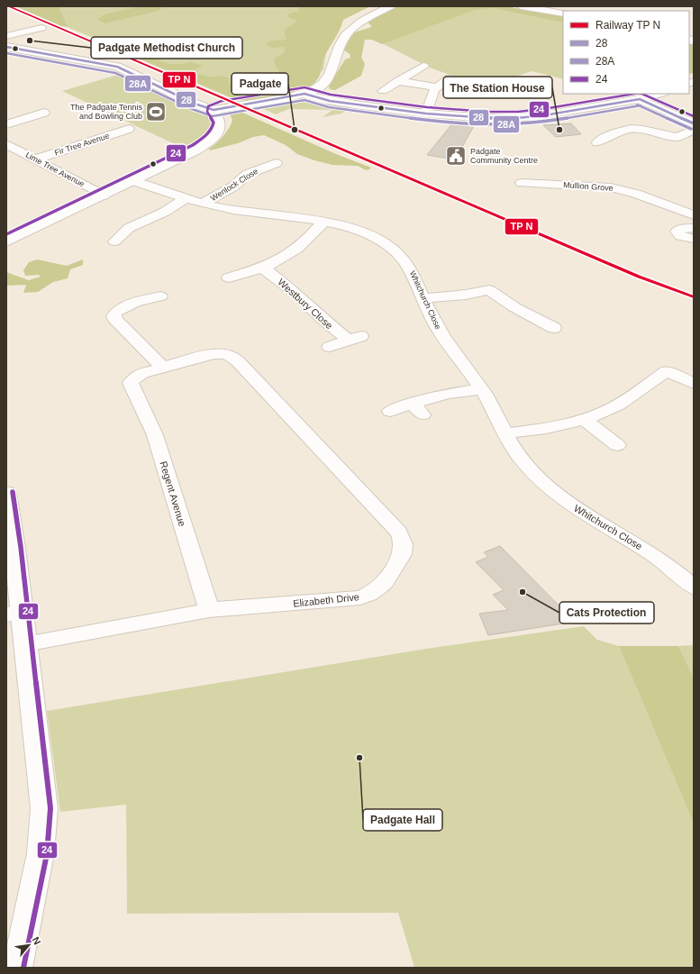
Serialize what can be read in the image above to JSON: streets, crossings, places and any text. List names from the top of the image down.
{
  "streets": {
    "street": [
      "Fir Tree Avenue",
      "Lime Tree Avenue",
      "Wenlock Close",
      "Mullion Grove",
      "Whitchurch Close",
      "Westbury Close",
      "Regent Avenue",
      "Elizabeth Drive"
    ]
  },
  "crossings": [
    ["Fir Tree Avenue", "Lime Tree Avenue"],
    ["Wenlock Close", "Whitchurch Close"],
    ["Regent Avenue", "Elizabeth Drive"]
  ],
  "places": {
    "other": [
      "Padgate Methodist Church",
      "Padgate",
      "The Station House",
      "Cats Protection",
      "Padgate Hall"
    ],
    "sports": ["The Padgate Tennis and Bowling Club"],
    "public building": ["Padgate Community Centre"]
  },
  "lines": ["transit line 28", "transit line 28A", "transit line 24"],
  "legend": [
    "Railway TP N",
    "28",
    "28A",
    "24"
  ],
  "north": "top right"
}
